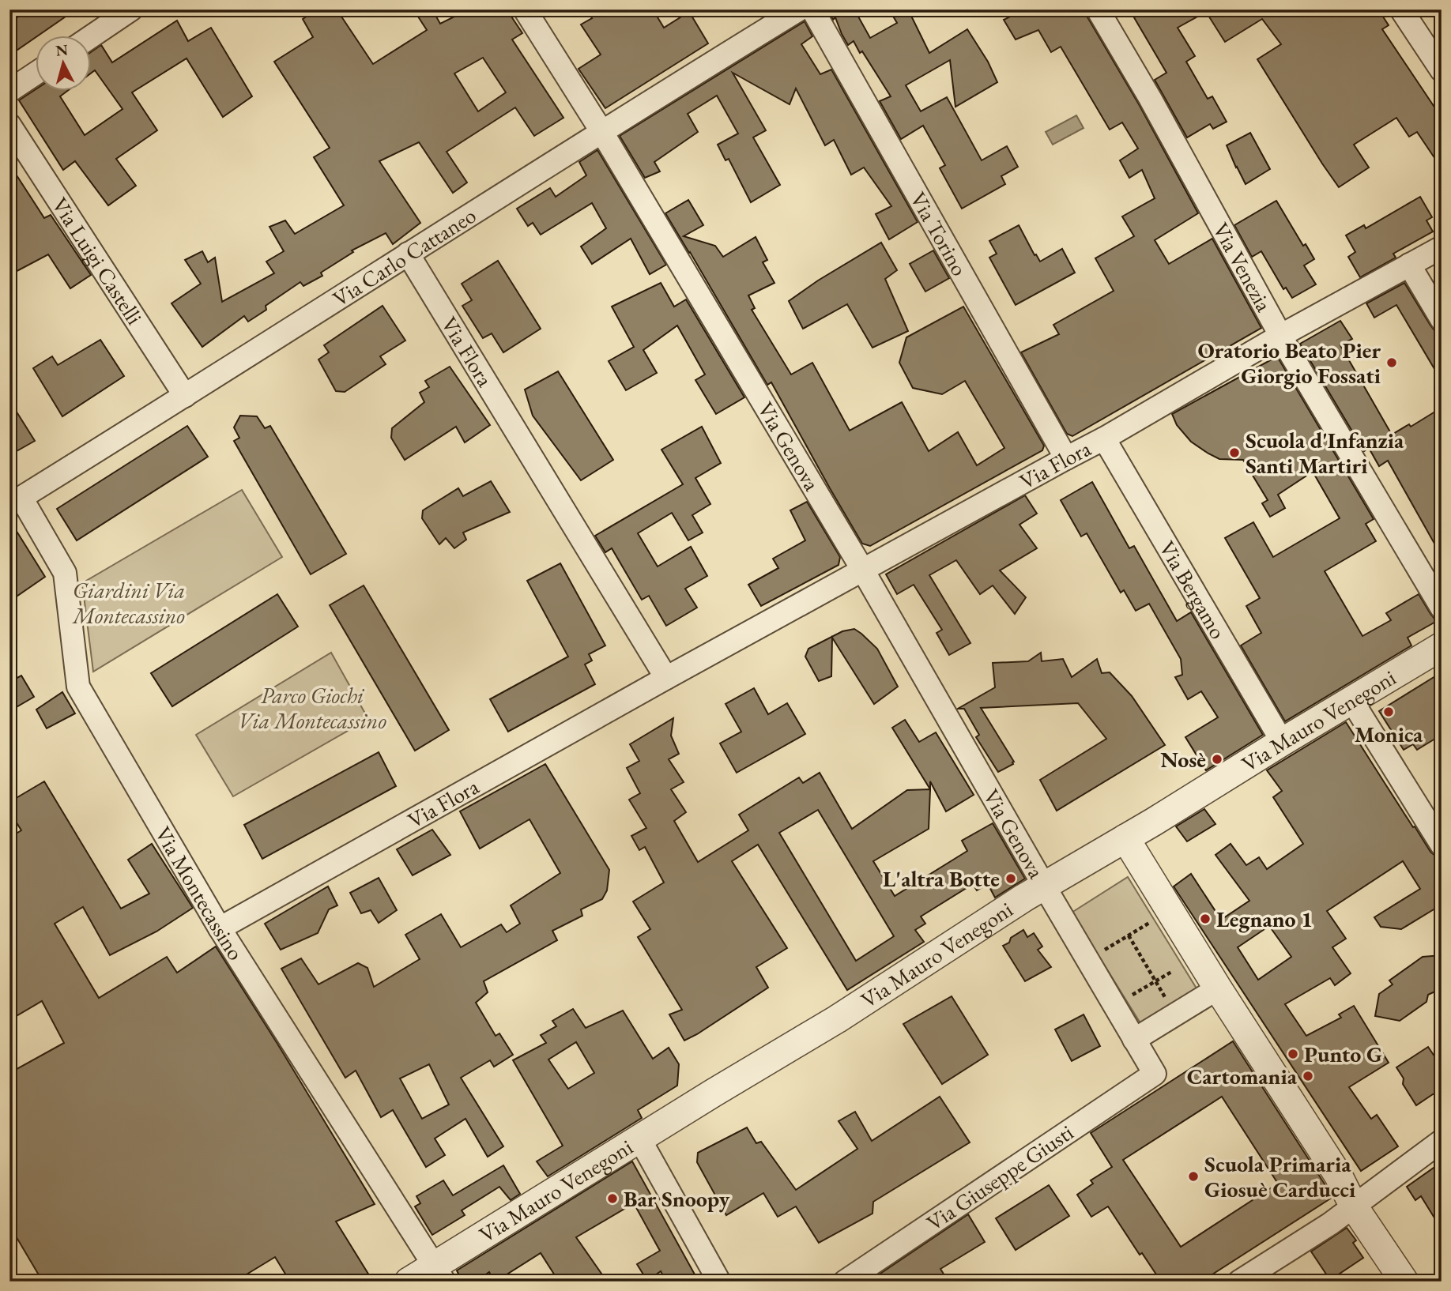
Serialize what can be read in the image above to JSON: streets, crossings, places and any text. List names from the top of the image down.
{
  "streets": {
    "street": [
      "Via Torino",
      "Via Carlo Cattaneo",
      "Via Luigi Castelli",
      "Via Venezia",
      "Via Flora",
      "Via Genova",
      "Via Bergamo",
      "Via Mauro Venegoni",
      "Via Montecassino",
      "Via Giuseppe Giusti"
    ]
  },
  "crossings": [
    ["Via Torino", "Via Flora"],
    ["Via Carlo Cattaneo", "Via Luigi Castelli"],
    ["Via Carlo Cattaneo", "Via Flora"],
    ["Via Carlo Cattaneo", "Via Genova"],
    ["Via Carlo Cattaneo", "Via Montecassino"],
    ["Via Venezia", "Via Flora"],
    ["Via Flora", "Via Genova"],
    ["Via Flora", "Via Bergamo"],
    ["Via Flora", "Via Montecassino"],
    ["Via Genova", "Via Mauro Venegoni"],
    ["Via Genova", "Via Giuseppe Giusti"],
    ["Via Bergamo", "Via Mauro Venegoni"],
    ["Via Mauro Venegoni", "Via Montecassino"]
  ],
  "parks": ["Giardini Via Montecassino", "Parco Giochi Via Montecassino"],
  "places": [
    "Oratorio Beato Pier Giorgio Fossati",
    "Scuola d'Infanzia Santi Martiri",
    "Monica",
    "Nosè",
    "L'altra Botte",
    "Legnano 1",
    "Punto G",
    "Cartomania",
    "Scuola Primaria Giosuè Carducci",
    "Bar Snoopy"
  ],
  "north": "top"
}
